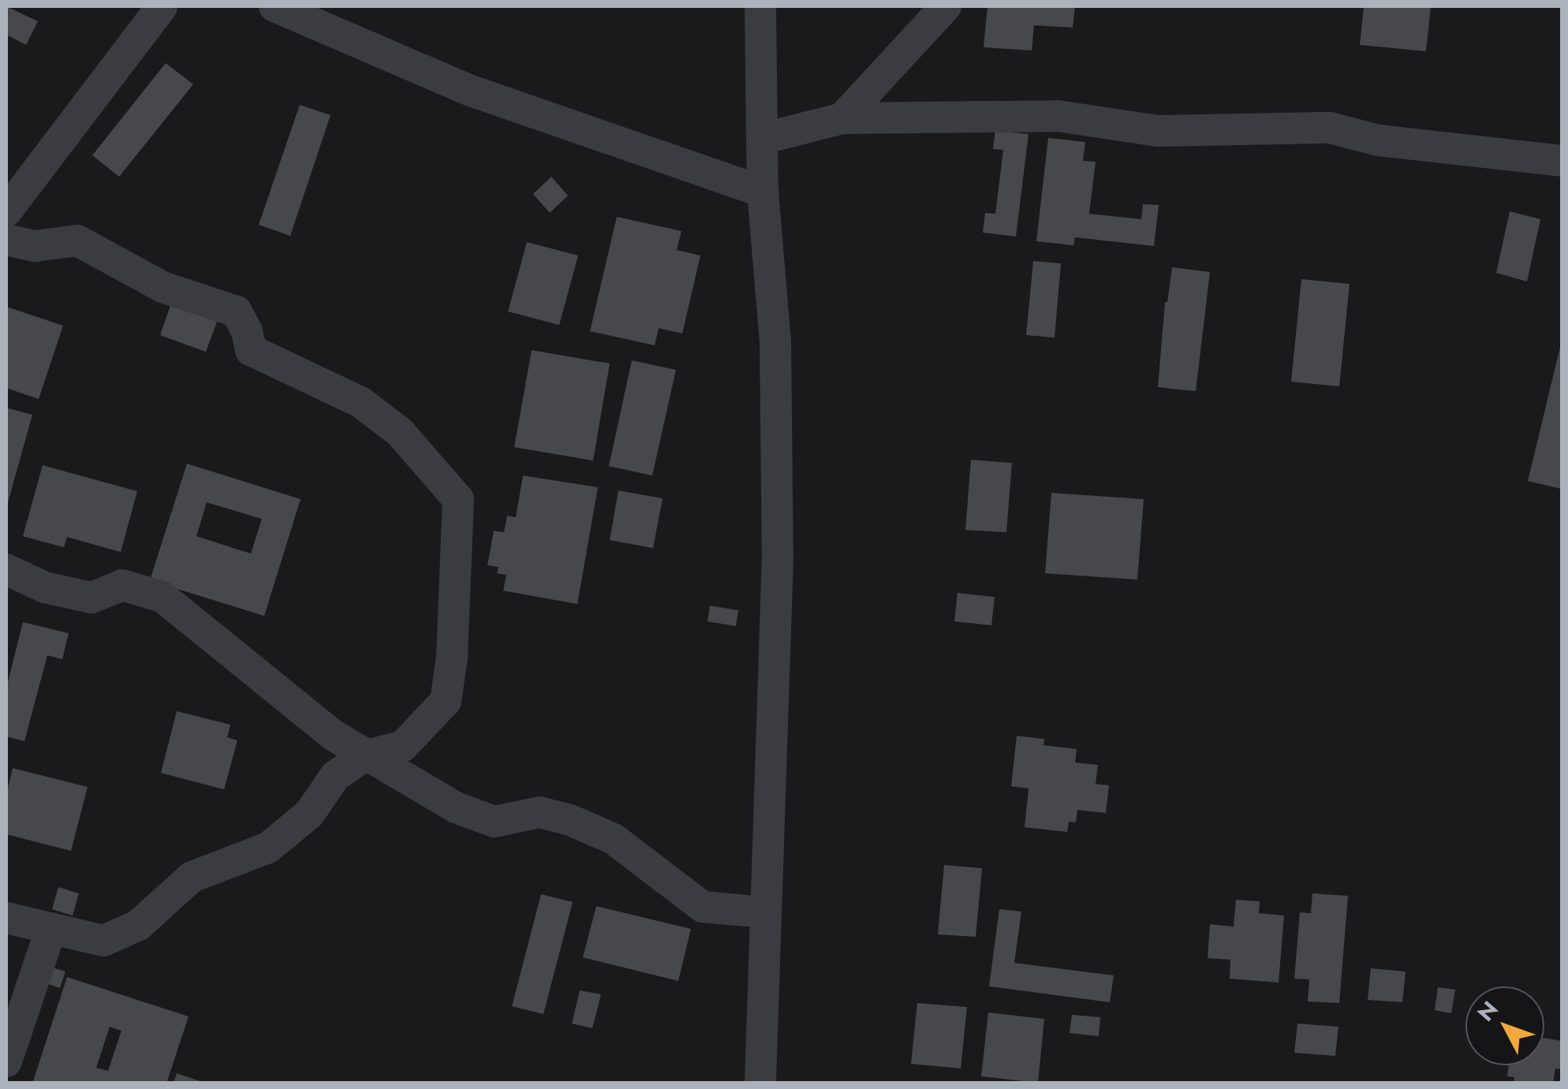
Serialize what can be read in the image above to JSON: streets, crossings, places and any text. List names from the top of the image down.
{
  "north": "top left"
}
